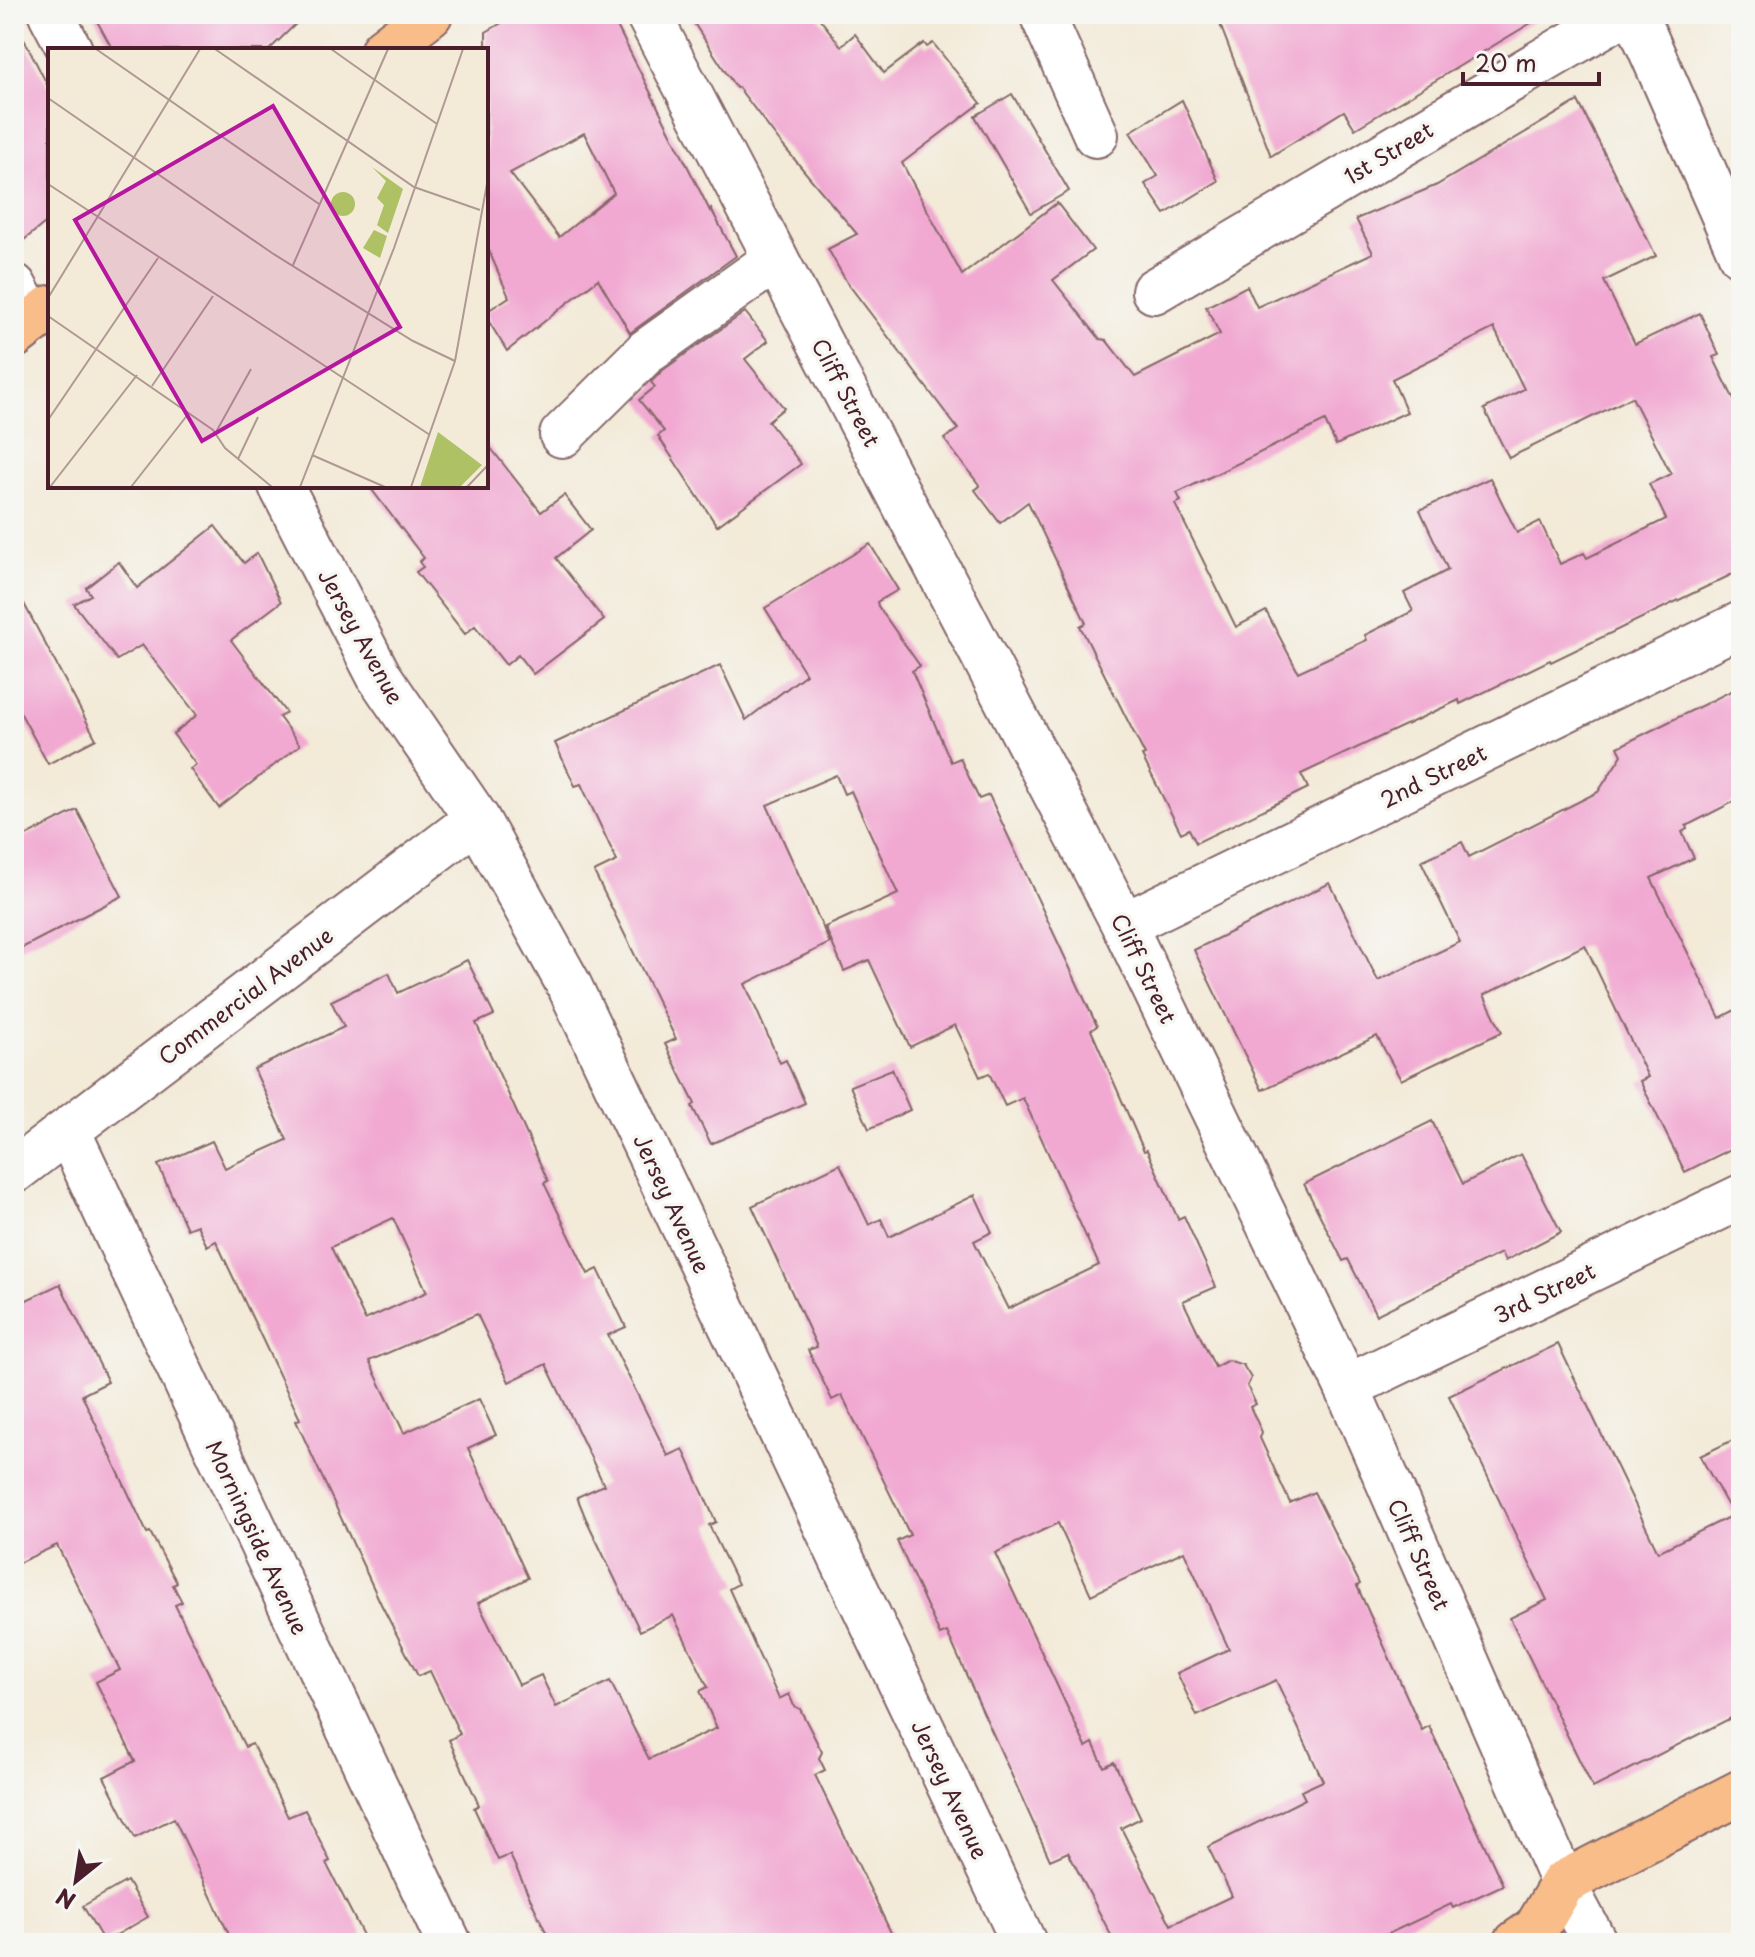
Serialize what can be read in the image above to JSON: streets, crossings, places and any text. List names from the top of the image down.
{
  "streets": {
    "street": [
      "1st Street",
      "Cliff Street",
      "Jersey Avenue",
      "2nd Street",
      "Commercial Avenue",
      "3rd Street",
      "Morningside Avenue"
    ]
  },
  "crossings": [
    ["Cliff Street", "2nd Street"],
    ["Cliff Street", "3rd Street"],
    ["Jersey Avenue", "Commercial Avenue"],
    ["Commercial Avenue", "Morningside Avenue"]
  ],
  "scale_bar": "20 m",
  "north": "bottom left"
}
